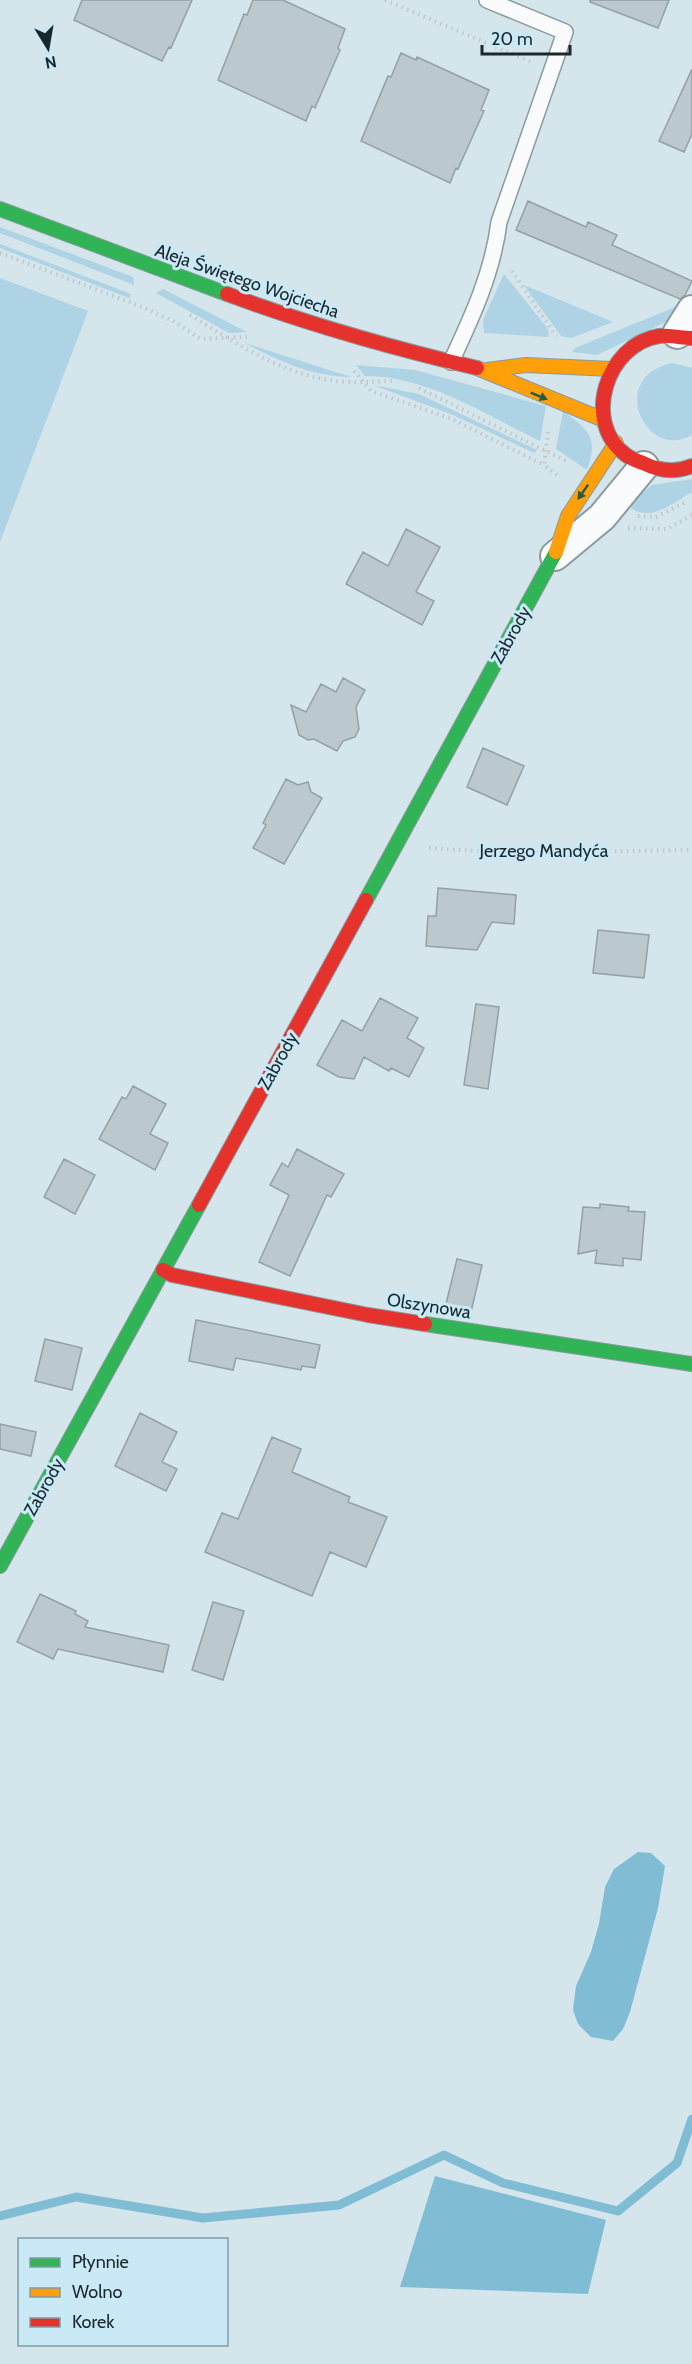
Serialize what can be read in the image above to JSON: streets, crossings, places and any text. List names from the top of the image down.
{
  "streets": {
    "street": ["Aleja Świętego Wojciecha", "Zabrody", "Olszynowa"],
    "path": ["Jerzego Mandyća"]
  },
  "crossings": [
    ["Zabrody", "Jerzego Mandyća"],
    ["Zabrody", "Olszynowa"]
  ],
  "legend": ["Płynnie", "Wolno", "Korek"],
  "scale_bar": "20 m",
  "north": "bottom"
}
